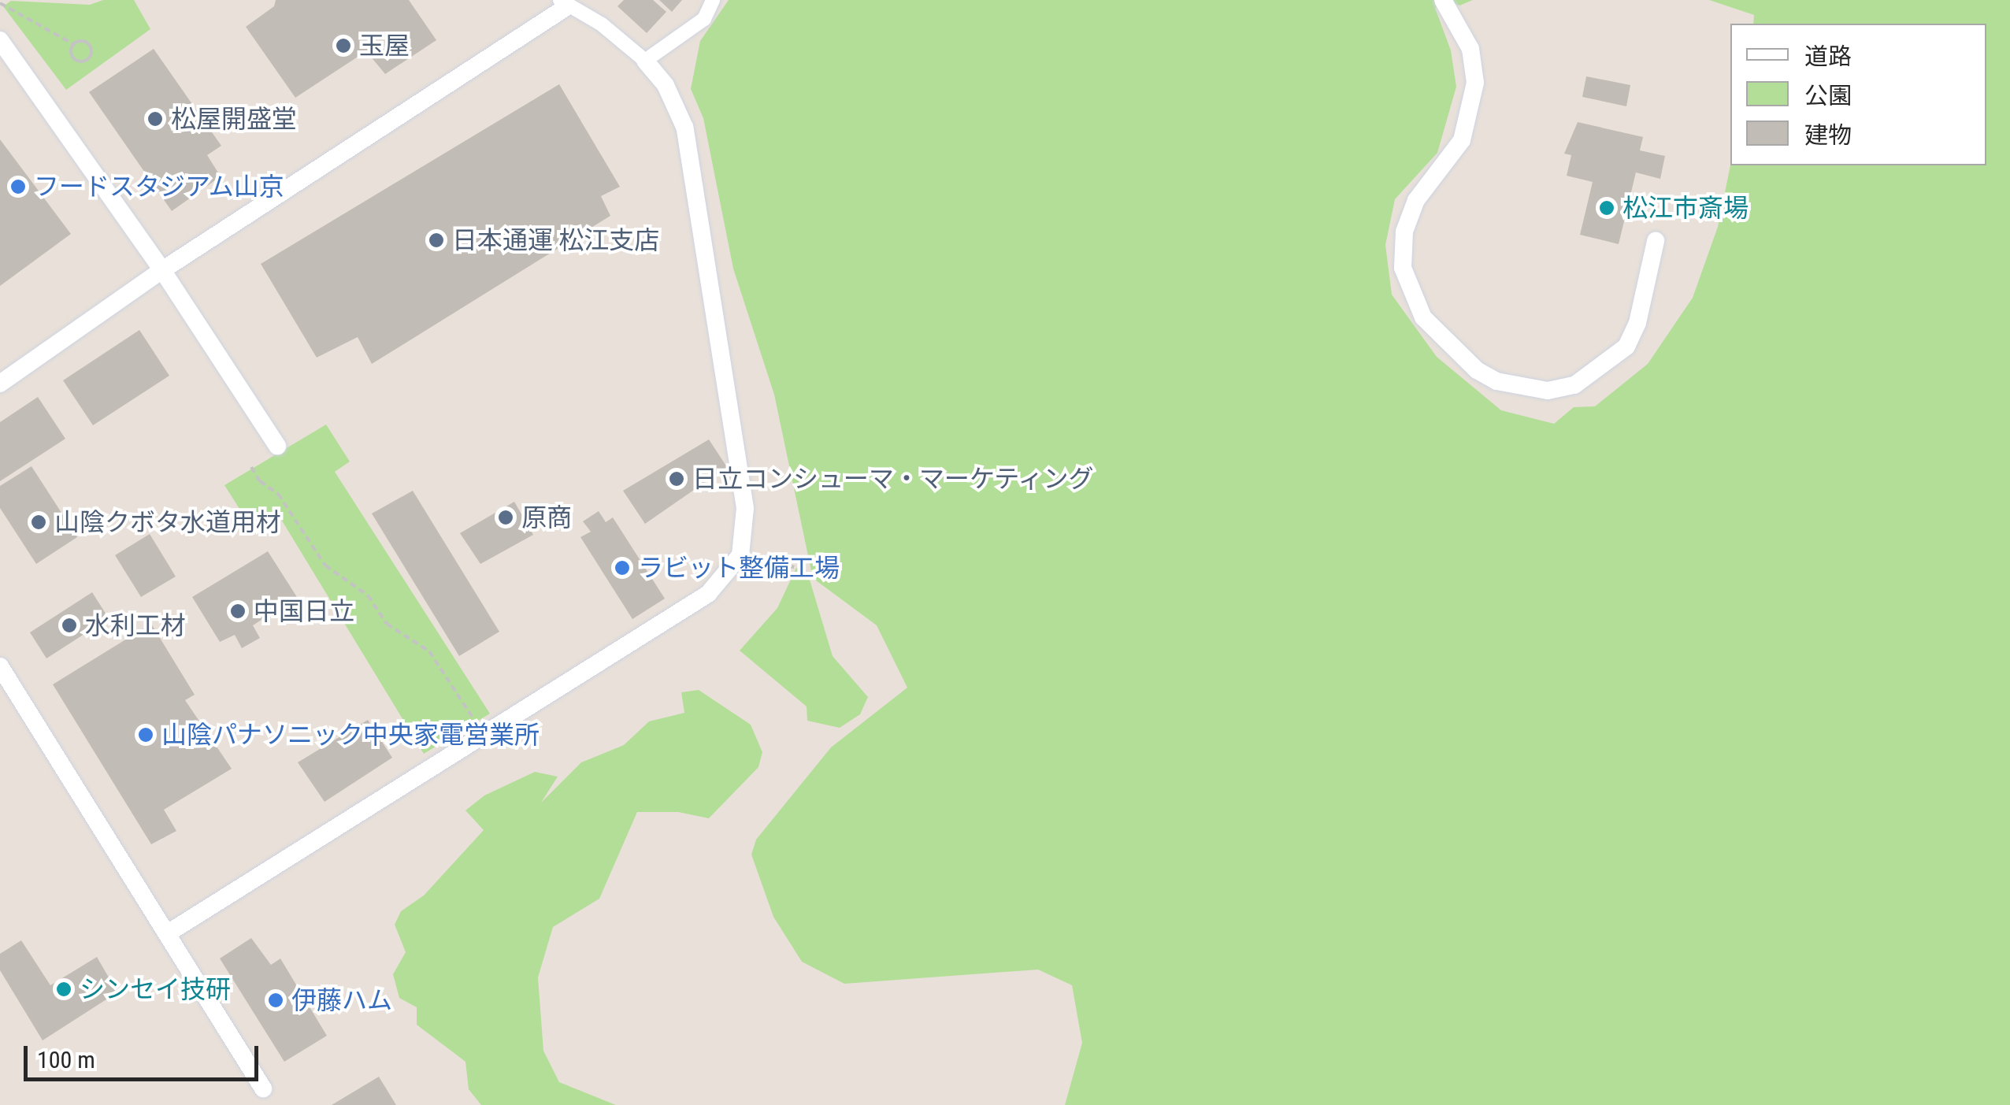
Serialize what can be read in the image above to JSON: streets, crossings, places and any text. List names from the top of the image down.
{
  "places": [
    "玉屋",
    "松屋開盛堂",
    "フードスタジアム山京",
    "松江市斎場",
    "日本通運 松江支店",
    "日立コンシューマ・マーケティング",
    "原商",
    "山陰クボタ水道用材",
    "ラビット整備工場",
    "中国日立",
    "水利工材",
    "山陰パナソニック中央家電営業所",
    "シンセイ技研",
    "伊藤ハム"
  ],
  "legend": ["道路", "公園", "建物"],
  "scale_bar": "100 m"
}
